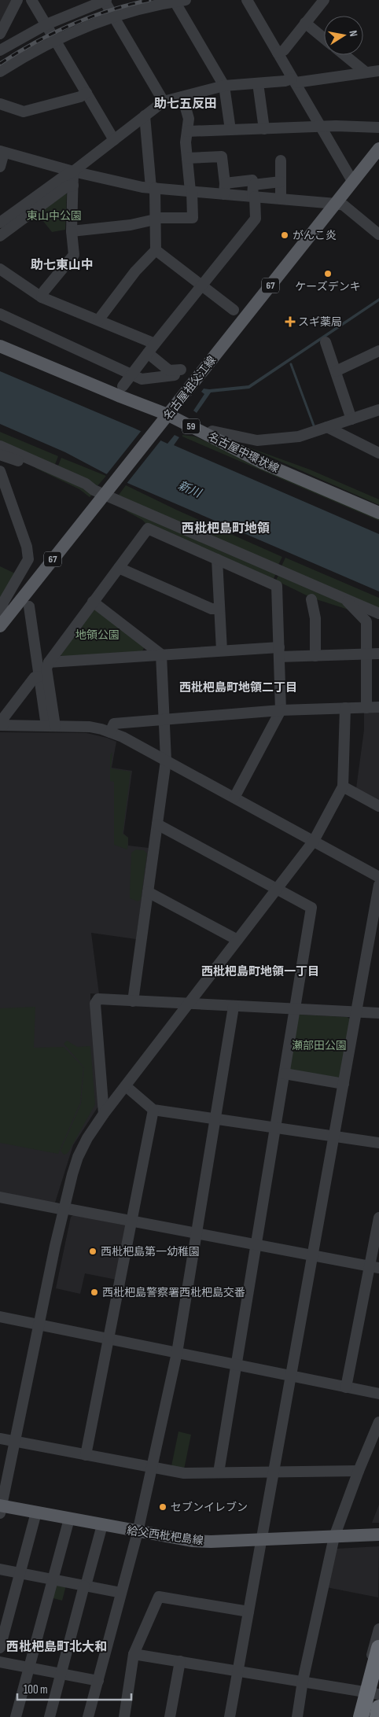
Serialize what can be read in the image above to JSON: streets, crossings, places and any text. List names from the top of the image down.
{
  "streets": {
    "main road": [
      "67",
      "名古屋祖父江線",
      "59",
      "名古屋中環状線",
      "給父西枇杷島線"
    ]
  },
  "crossings": [
    ["名古屋祖父江線", "名古屋中環状線"]
  ],
  "districts": [
    "助七五反田",
    "助七東山中",
    "西枇杷島町地領",
    "西枇杷島町地領二丁目",
    "西枇杷島町地領一丁目",
    "西枇杷島町北大和"
  ],
  "water": ["新川"],
  "parks": ["東山中公園", "地領公園", "瀬部田公園"],
  "places": {
    "other": [
      "がんこ炎",
      "ケーズデンキ",
      "西枇杷島第一幼稚園",
      "西枇杷島警察署西枇杷島交番",
      "セブンイレブン"
    ],
    "health": ["スギ薬局"]
  },
  "scale_bar": "100 m",
  "north": "right"
}
